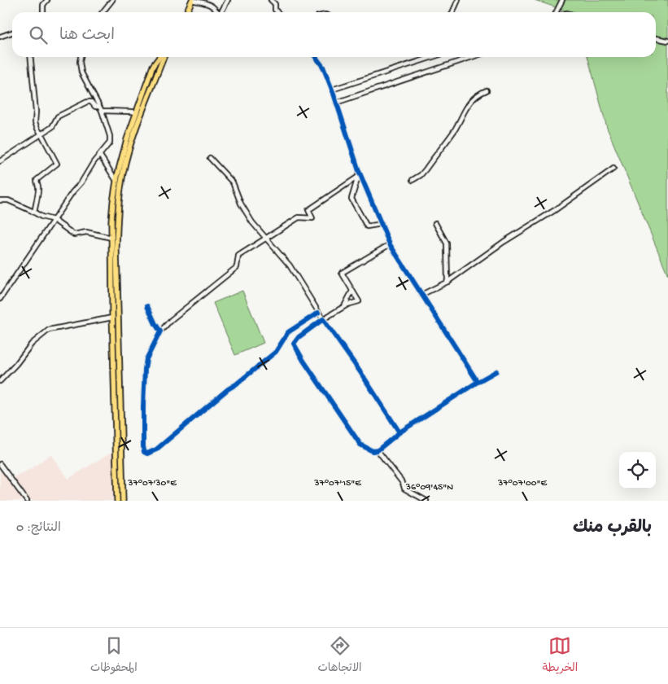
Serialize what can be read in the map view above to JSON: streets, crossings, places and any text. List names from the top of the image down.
{
  "page": {
    "search": "ابحث هنا",
    "heading": ["بالقرب منك", "النتائج: 0"],
    "nav": ["الخريطة", "الاتجاهات", "المحفوظات"]
  },
  "coordinates": [
    "37°07'30\"E",
    "37°07'15\"E",
    "37°07'00\"E",
    "36°09'45\"N"
  ]
}
